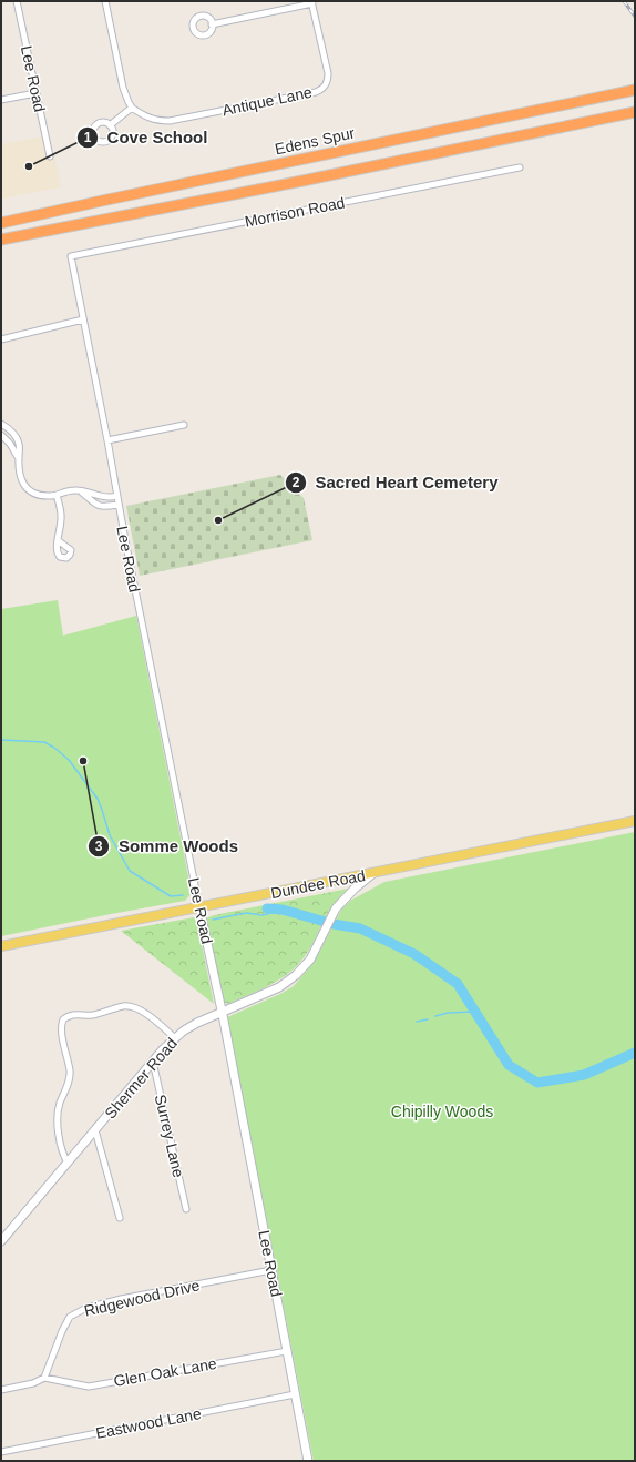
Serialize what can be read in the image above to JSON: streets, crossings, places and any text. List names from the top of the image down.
{
  "streets": {
    "highway": ["Edens Spur"],
    "main road": ["Dundee Road"],
    "street": [
      "Lee Road",
      "Antique Lane",
      "Morrison Road",
      "Shermer Road",
      "Surrey Lane",
      "Ridgewood Drive",
      "Glen Oak Lane",
      "Eastwood Lane"
    ]
  },
  "crossings": [
    ["Lee Road", "Morrison Road"],
    ["Lee Road", "Dundee Road"],
    ["Lee Road", "Shermer Road"],
    ["Lee Road", "Ridgewood Drive"],
    ["Lee Road", "Glen Oak Lane"],
    ["Lee Road", "Eastwood Lane"],
    ["Dundee Road", "Shermer Road"],
    ["Shermer Road", "Surrey Lane"],
    ["Ridgewood Drive", "Glen Oak Lane"]
  ],
  "parks": ["Chipilly Woods"],
  "places": ["Cove School", "Sacred Heart Cemetery", "Somme Woods"]
}
